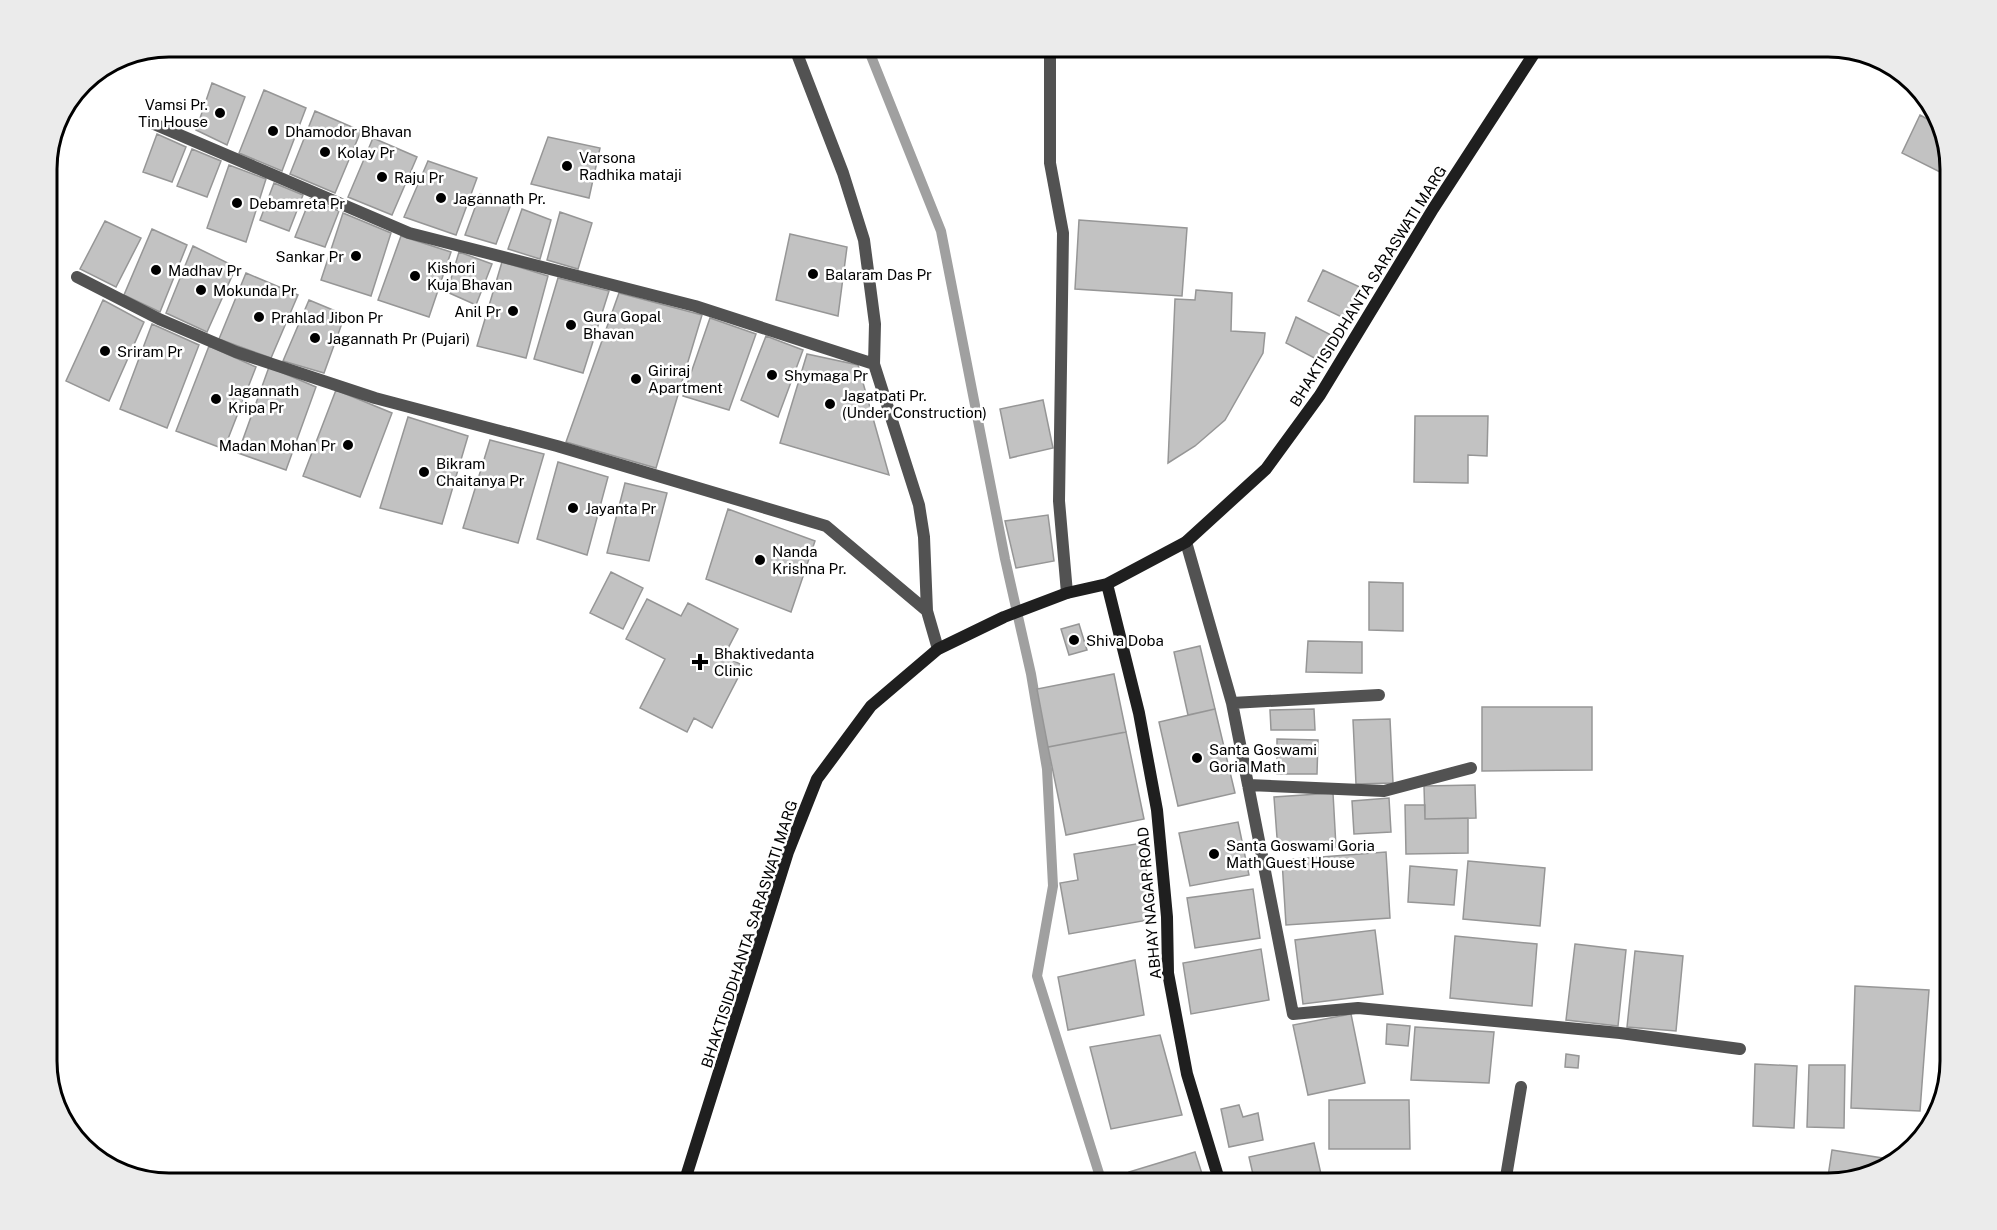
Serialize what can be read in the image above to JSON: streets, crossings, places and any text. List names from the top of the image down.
{
  "streets": {
    "main road": ["BHAKTISIDDHANTA SARASWATI MARG", "ABHAY NAGAR ROAD"]
  },
  "crossings": [
    ["BHAKTISIDDHANTA SARASWATI MARG", "ABHAY NAGAR ROAD"]
  ],
  "places": {
    "other": [
      "Vamsi Pr. Tin House",
      "Dhamodor Bhavan",
      "Kolay Pr",
      "Varsona Radhika mataji",
      "Raju Pr",
      "Jagannath Pr.",
      "Debamreta Pr",
      "Sankar Pr",
      "Madhav Pr",
      "Balaram Das Pr",
      "Kishori Kuja Bhavan",
      "Mokunda Pr",
      "Anil Pr",
      "Prahlad Jibon Pr",
      "Gura Gopal Bhavan",
      "Jagannath Pr (Pujari)",
      "Sriram Pr",
      "Shymaga Pr",
      "Giriraj Apartment",
      "Jagannath Kripa Pr",
      "Jagatpati Pr. (Under Construction)",
      "Madan Mohan Pr",
      "Bikram Chaitanya Pr",
      "Jayanta Pr",
      "Nanda Krishna Pr.",
      "Shiva Doba",
      "Santa Goswami Goria Math",
      "Santa Goswami Goria Math Guest House"
    ],
    "health": ["Bhaktivedanta Clinic"]
  }
}
